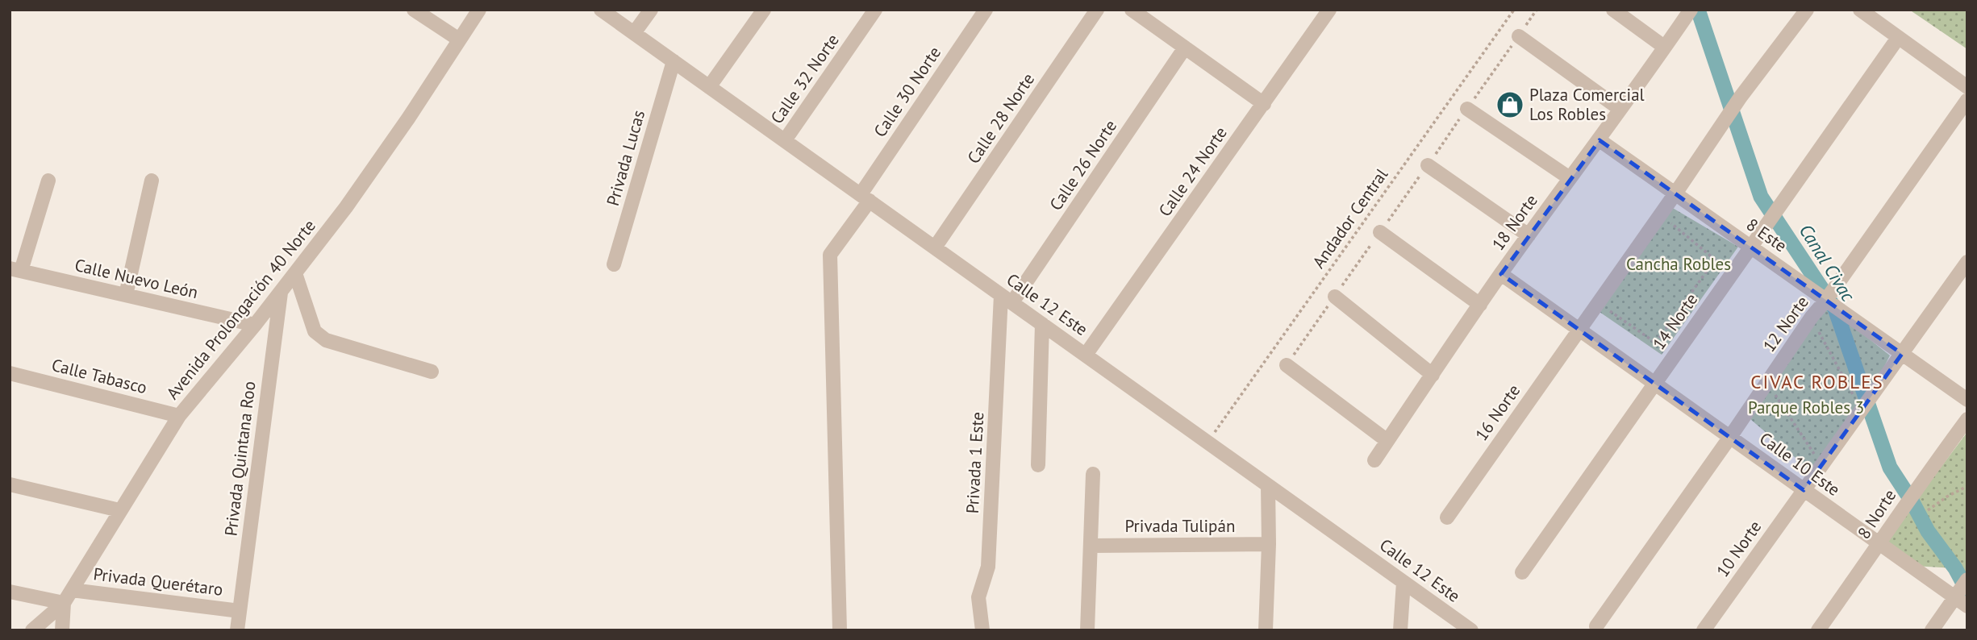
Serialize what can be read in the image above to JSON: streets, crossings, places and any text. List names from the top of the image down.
{
  "streets": {
    "street": [
      "Calle 32 Norte",
      "Calle 30 Norte",
      "Calle 28 Norte",
      "Privada Lucas",
      "Calle 26 Norte",
      "Calle 24 Norte",
      "18 Norte",
      "8 Este",
      "Calle Nuevo León",
      "Calle 12 Este",
      "Avenida Prolongación 40 Norte",
      "14 Norte",
      "12 Norte",
      "Calle Tabasco",
      "16 Norte",
      "Privada Quintana Roo",
      "Privada 1 Este",
      "Calle 10 Este",
      "8 Norte",
      "Privada Tulipán",
      "10 Norte",
      "Privada Querétaro"
    ],
    "path": ["Andador Central"]
  },
  "crossings": [
    ["Calle 32 Norte", "Calle 12 Este"],
    ["Calle 30 Norte", "Calle 12 Este"],
    ["Calle 28 Norte", "Calle 12 Este"],
    ["Privada Lucas", "Calle 12 Este"],
    ["Calle 26 Norte", "Calle 12 Este"],
    ["Calle 26 Norte", "Privada 1 Este"],
    ["Calle 24 Norte", "Calle 12 Este"],
    ["Andador Central", "Calle 12 Este"],
    ["18 Norte", "8 Este"],
    ["18 Norte", "Calle 10 Este"],
    ["8 Este", "14 Norte"],
    ["8 Este", "12 Norte"],
    ["8 Este", "16 Norte"],
    ["8 Este", "10 Norte"],
    ["Calle Nuevo León", "Avenida Prolongación 40 Norte"],
    ["Calle 12 Este", "Privada 1 Este"],
    ["Avenida Prolongación 40 Norte", "Calle Tabasco"],
    ["Avenida Prolongación 40 Norte", "Privada Quintana Roo"],
    ["Avenida Prolongación 40 Norte", "Privada Querétaro"],
    ["14 Norte", "Calle 10 Este"],
    ["12 Norte", "Calle 10 Este"],
    ["16 Norte", "Calle 10 Este"],
    ["Privada Quintana Roo", "Privada Querétaro"],
    ["Calle 10 Este", "8 Norte"],
    ["Calle 10 Este", "10 Norte"]
  ],
  "districts": ["CIVAC ROBLES"],
  "water": ["Canal Civac"],
  "parks": ["Cancha Robles", "Parque Robles 3"],
  "places": {
    "shop": ["Plaza Comercial Los Robles"]
  }
}
